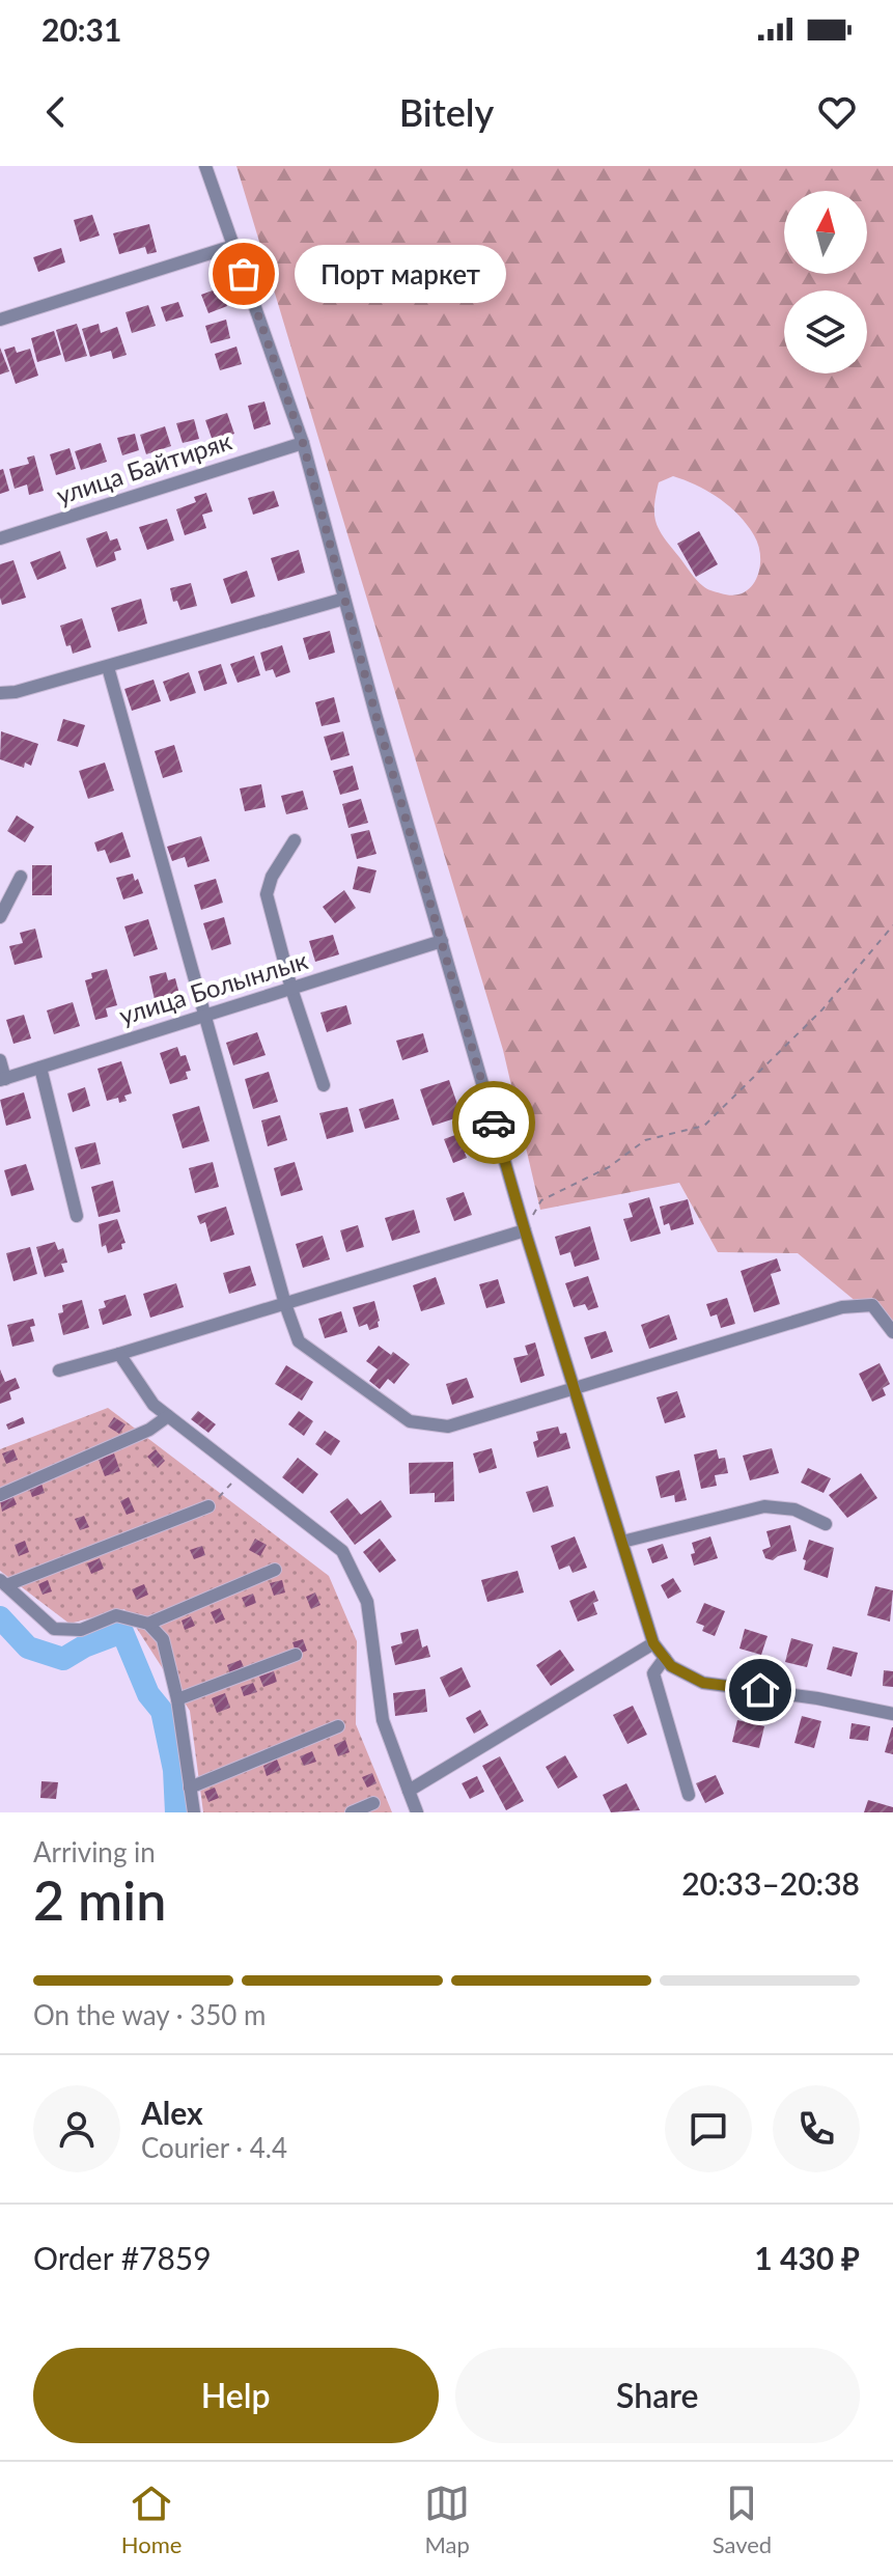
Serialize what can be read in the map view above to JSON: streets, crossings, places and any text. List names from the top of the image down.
{
  "streets": {
    "street": ["улица Байтиряк", "улица Болынлык"]
  },
  "places": ["Порт маркет"],
  "north": "top",
  "page": {
    "status": "20:31",
    "header": "Bitely",
    "bubble": "Порт маркет",
    "heading": ["2 min", "Arriving in", "20:33–20:38"],
    "panel": [
      "Alex",
      "Courier · 4.4",
      "Order #7859",
      "1 430 ₽"
    ],
    "bar": "On the way · 350 m",
    "buttons": ["Help", "Share"],
    "tabs": ["Home", "Map", "Saved"]
  }
}
